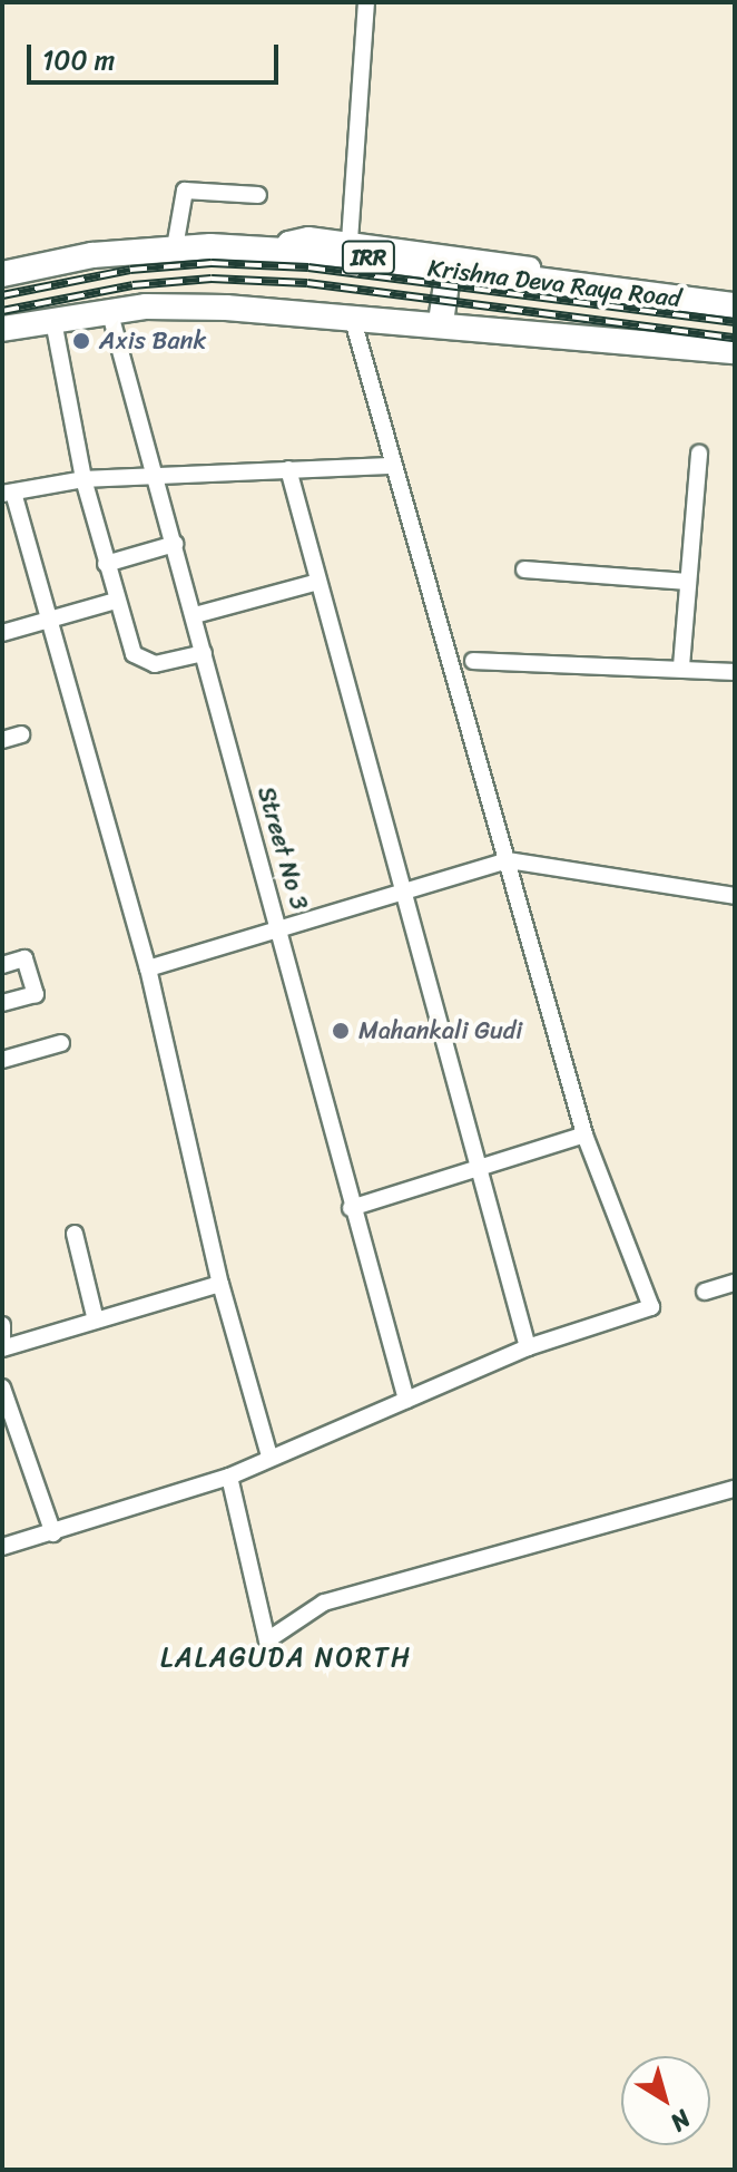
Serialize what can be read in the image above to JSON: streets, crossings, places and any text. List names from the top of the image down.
{
  "streets": {
    "main road": ["IRR", "Krishna Deva Raya Road"],
    "street": ["Street No 3"]
  },
  "crossings": [
    ["Krishna Deva Raya Road", "Street No 3"]
  ],
  "districts": ["LALAGUDA NORTH"],
  "places": ["Axis Bank", "Mahankali Gudi"],
  "scale_bar": "100 m",
  "north": "bottom right"
}
